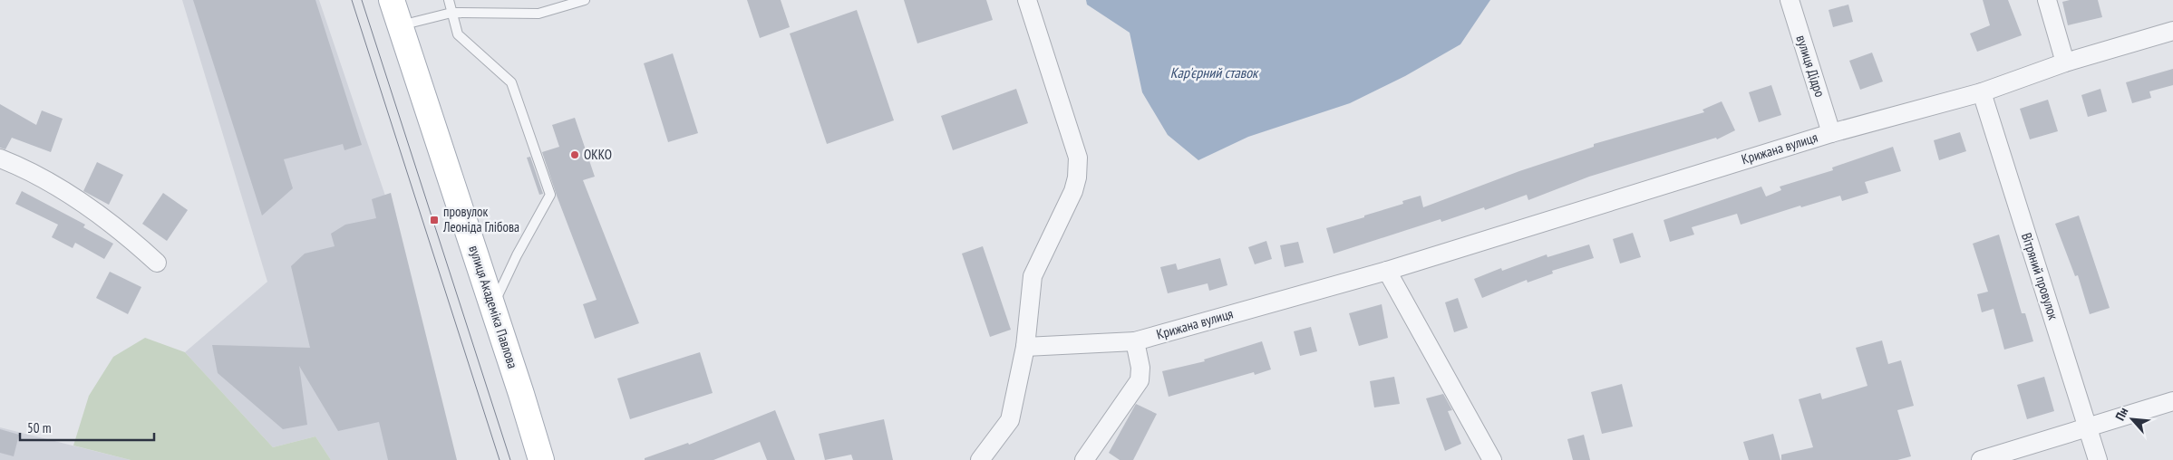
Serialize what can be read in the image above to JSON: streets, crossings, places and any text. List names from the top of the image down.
{
  "streets": {
    "main road": ["вулиця Академіка Павлова"],
    "street": ["вулиця Дідро", "Крижана вулиця", "Вітряний провулок"]
  },
  "crossings": [
    ["вулиця Дідро", "Крижана вулиця"],
    ["Крижана вулиця", "Вітряний провулок"]
  ],
  "water": ["Кар'єрний ставок"],
  "places": {
    "other": ["ОККО"],
    "transit": ["провулок Леоніда Глібова"]
  },
  "scale_bar": "50 m",
  "north": "top left"
}
